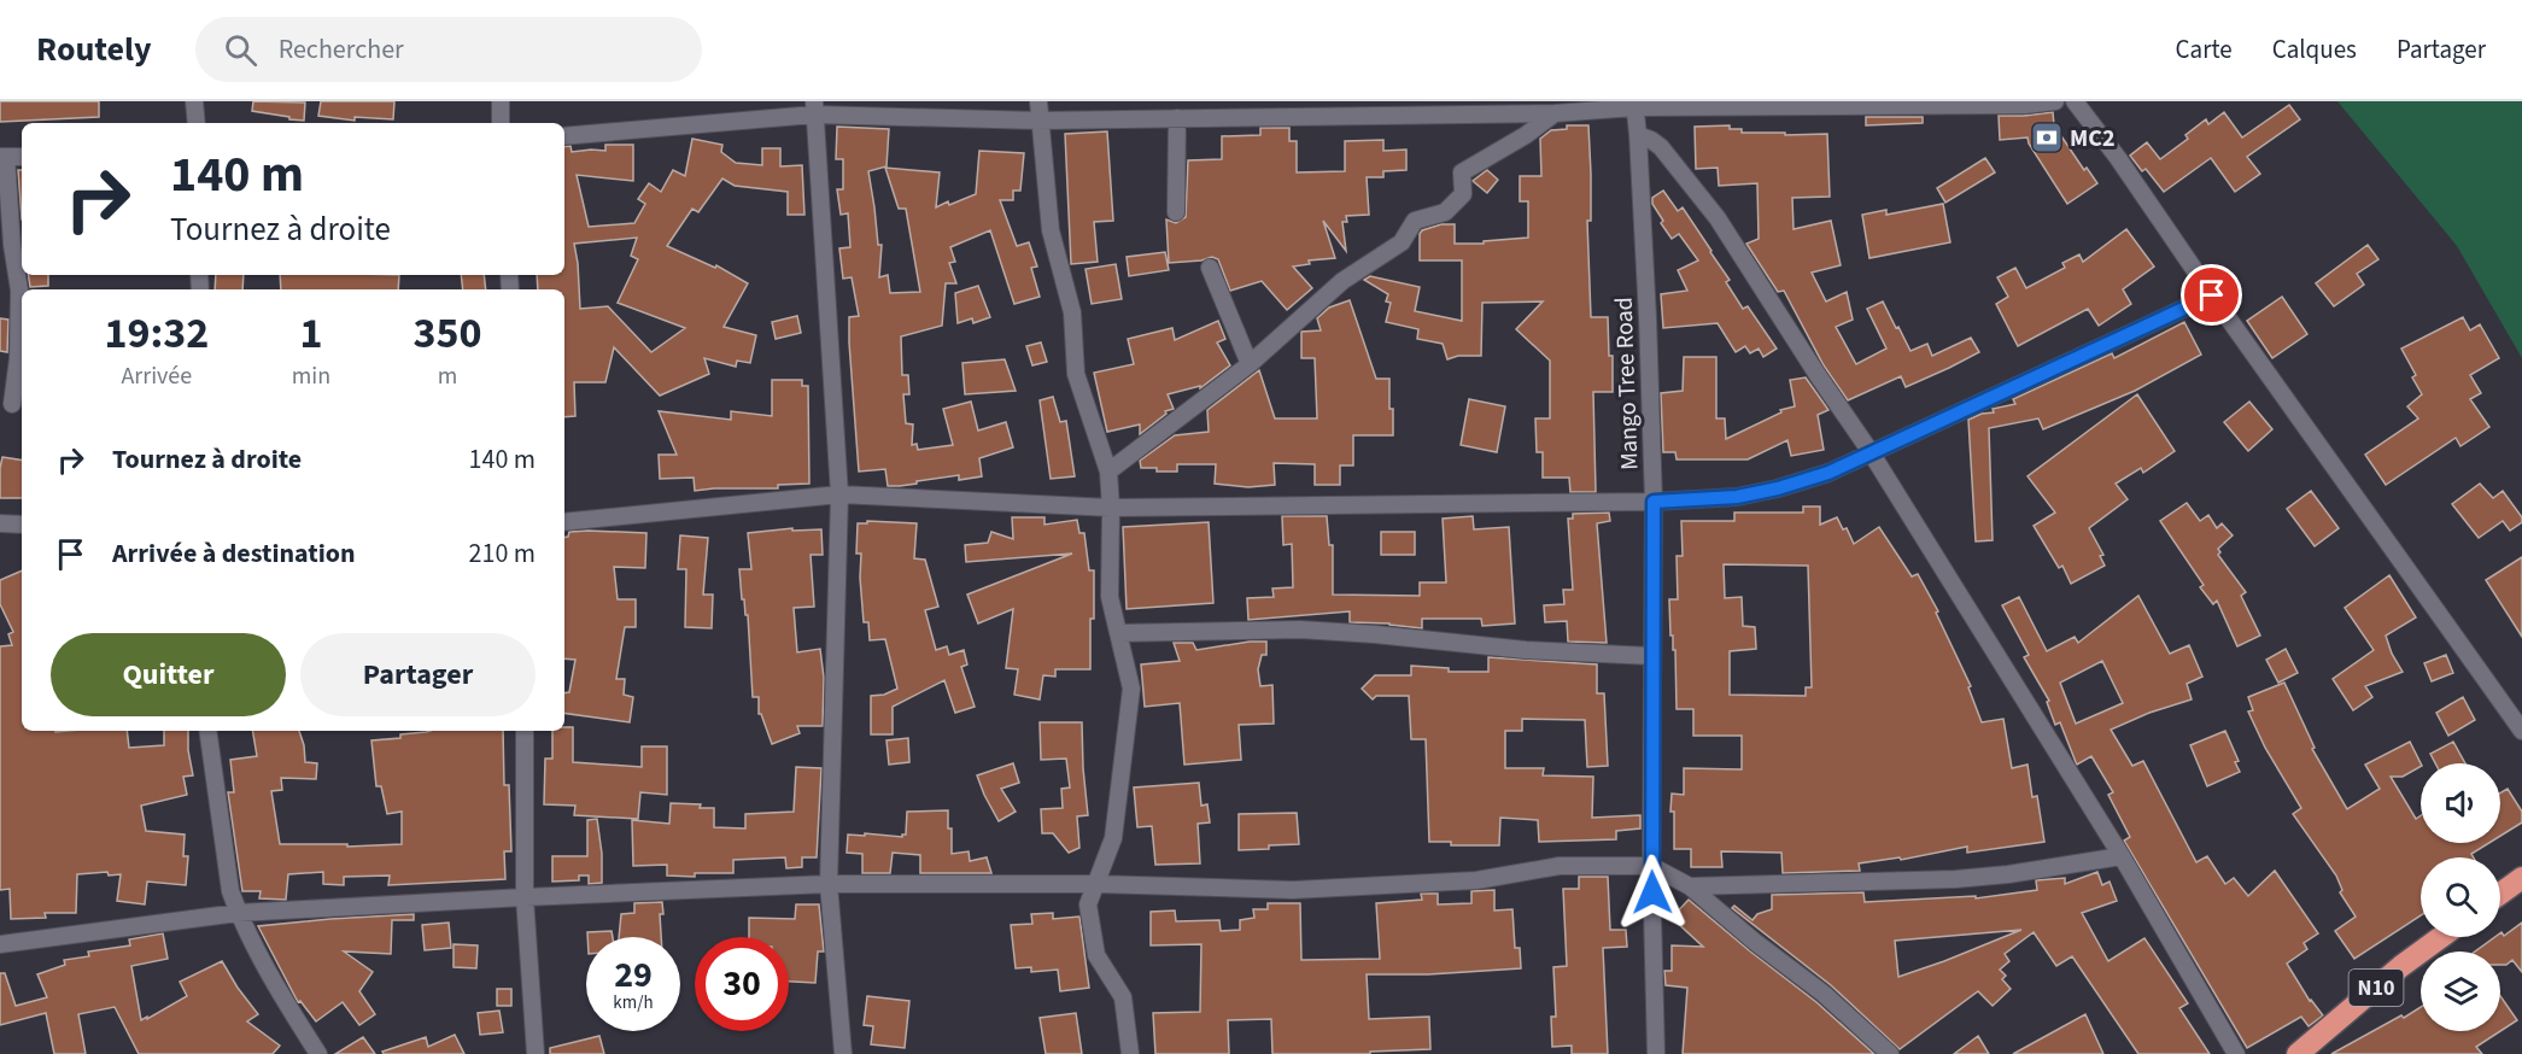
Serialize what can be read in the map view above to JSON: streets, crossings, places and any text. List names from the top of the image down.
{
  "streets": {
    "highway": ["N10"],
    "street": ["Mango Tree Road"]
  },
  "places": {
    "bank": ["MC2"]
  },
  "page": {
    "header": "Routely",
    "search": "Rechercher",
    "nav": ["Carte", "Calques", "Partager"],
    "turn": ["140 m", "Tournez à droite"],
    "eta": [
      "19:32",
      "Arrivée",
      "1",
      "min",
      "350",
      "m"
    ],
    "list": [
      {
        "name": "Tournez à droite",
        "value": "140 m"
      },
      {
        "name": "Arrivée à destination",
        "value": "210 m"
      }
    ],
    "buttons": ["Quitter", "Partager"],
    "speed": "29 km/h",
    "limit": "30"
  }
}
